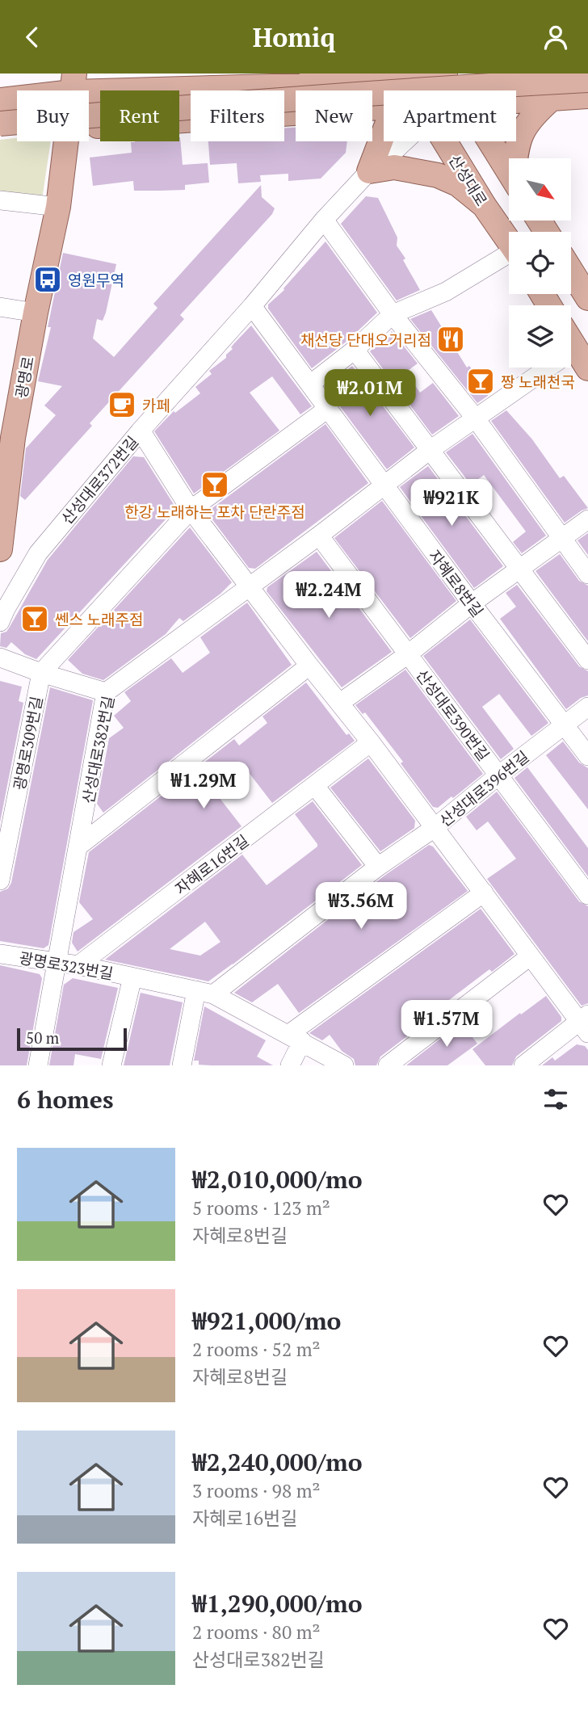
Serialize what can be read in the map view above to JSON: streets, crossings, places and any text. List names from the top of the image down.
{
  "streets": {
    "main road": ["산성대로", "광명로"],
    "street": [
      "산성대로372번길",
      "자혜로8번길",
      "산성대로390번길",
      "광명로309번길",
      "산성대로382번길",
      "산성대로396번길",
      "자혜로16번길",
      "광명로323번길"
    ]
  },
  "crossings": [
    ["산성대로372번길", "자혜로8번길"],
    ["자혜로8번길", "산성대로390번길"],
    ["자혜로8번길", "산성대로382번길"],
    ["자혜로8번길", "산성대로396번길"],
    ["산성대로390번길", "산성대로396번길"],
    ["광명로309번길", "산성대로382번길"],
    ["산성대로382번길", "광명로323번길"],
    ["산성대로396번길", "광명로323번길"],
    ["자혜로16번길", "광명로323번길"]
  ],
  "places": {
    "bus stop": ["영원무역"],
    "restaurant": ["채선당 단대오거리점"],
    "bar": ["짱 노래천국", "한강 노래하는 포차 단란주점", "쎈스 노래주점"],
    "cafe": ["카페"]
  },
  "scale_bar": "50 m",
  "north": "bottom right",
  "page": {
    "header": "Homiq",
    "chip": [
      "Buy",
      "Rent",
      "Filters",
      "New",
      "Apartment"
    ],
    "price": [
      "₩2.01M",
      "₩921K",
      "₩2.24M",
      "₩1.29M",
      "₩3.56M",
      "₩1.57M"
    ],
    "scale": "50 m",
    "heading": "6 homes",
    "list": [
      {
        "name": "₩2,010,000/mo",
        "note": "5 rooms · 123 m² · 자혜로8번길"
      },
      {
        "name": "₩921,000/mo",
        "note": "2 rooms · 52 m² · 자혜로8번길"
      },
      {
        "name": "₩2,240,000/mo",
        "note": "3 rooms · 98 m² · 자혜로16번길"
      },
      {
        "name": "₩1,290,000/mo",
        "note": "2 rooms · 80 m² · 산성대로382번길"
      }
    ]
  }
}
